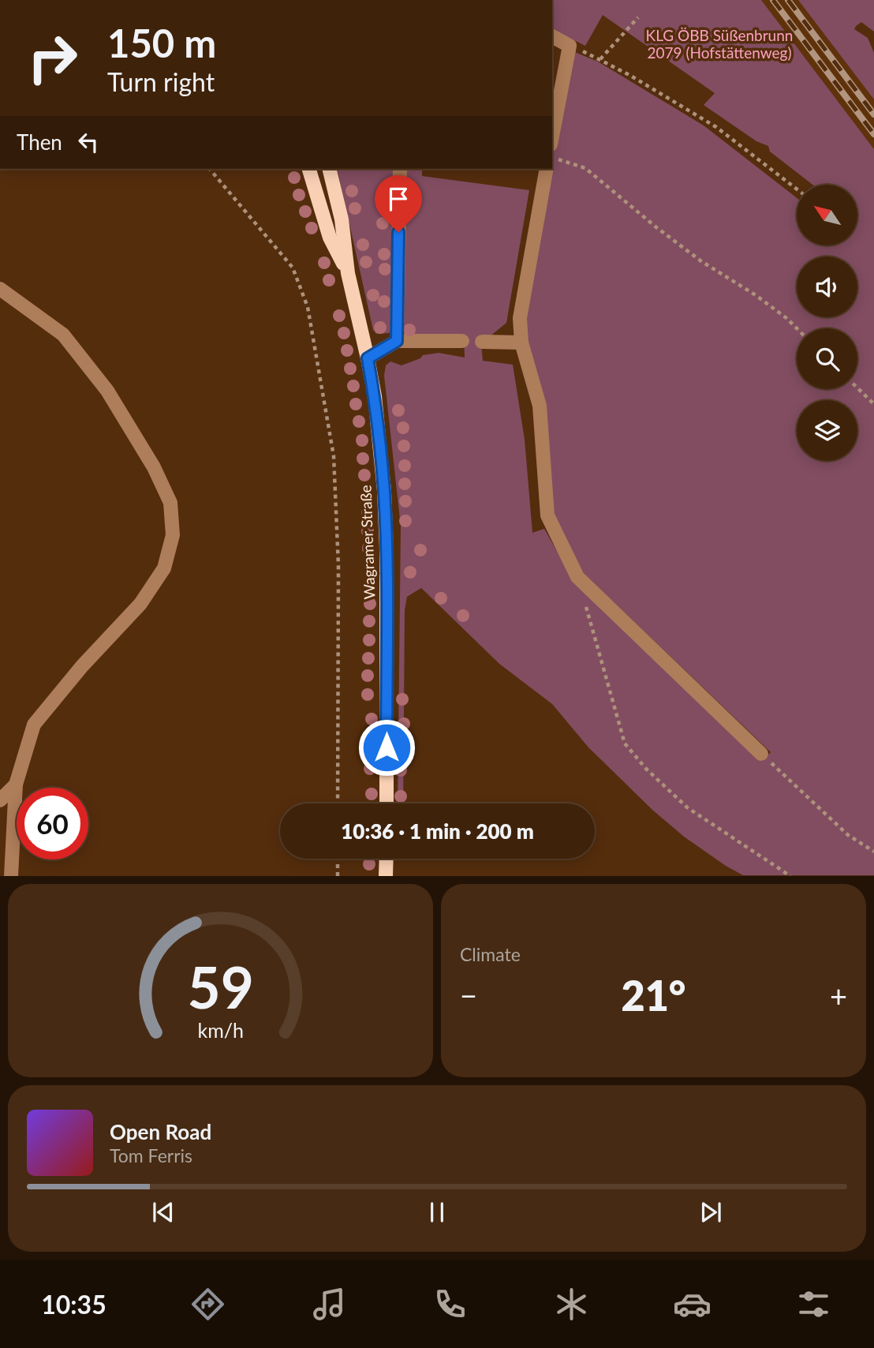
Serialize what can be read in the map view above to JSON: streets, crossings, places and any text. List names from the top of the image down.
{
  "streets": {
    "main road": ["Wagramer Straße"]
  },
  "parks": ["KLG ÖBB Süßenbrunn 2079 (Hofstättenweg)"],
  "north": "top left",
  "page": {
    "turn": ["150 m", "Turn right"],
    "then": "Then",
    "limit": "60",
    "trip": "10:36 · 1 min · 200 m",
    "tile": "Climate",
    "heat": ["−", "21°", "+"],
    "song": ["Open Road", "Tom Ferris"],
    "tabs": "10:35",
    "gauge": ["59", "km/h"]
  }
}
